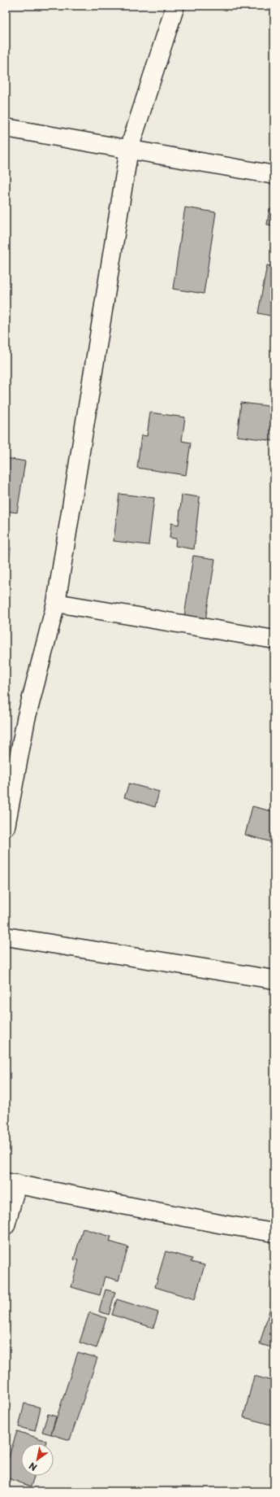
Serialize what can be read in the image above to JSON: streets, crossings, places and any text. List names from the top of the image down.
{
  "north": "bottom left"
}
